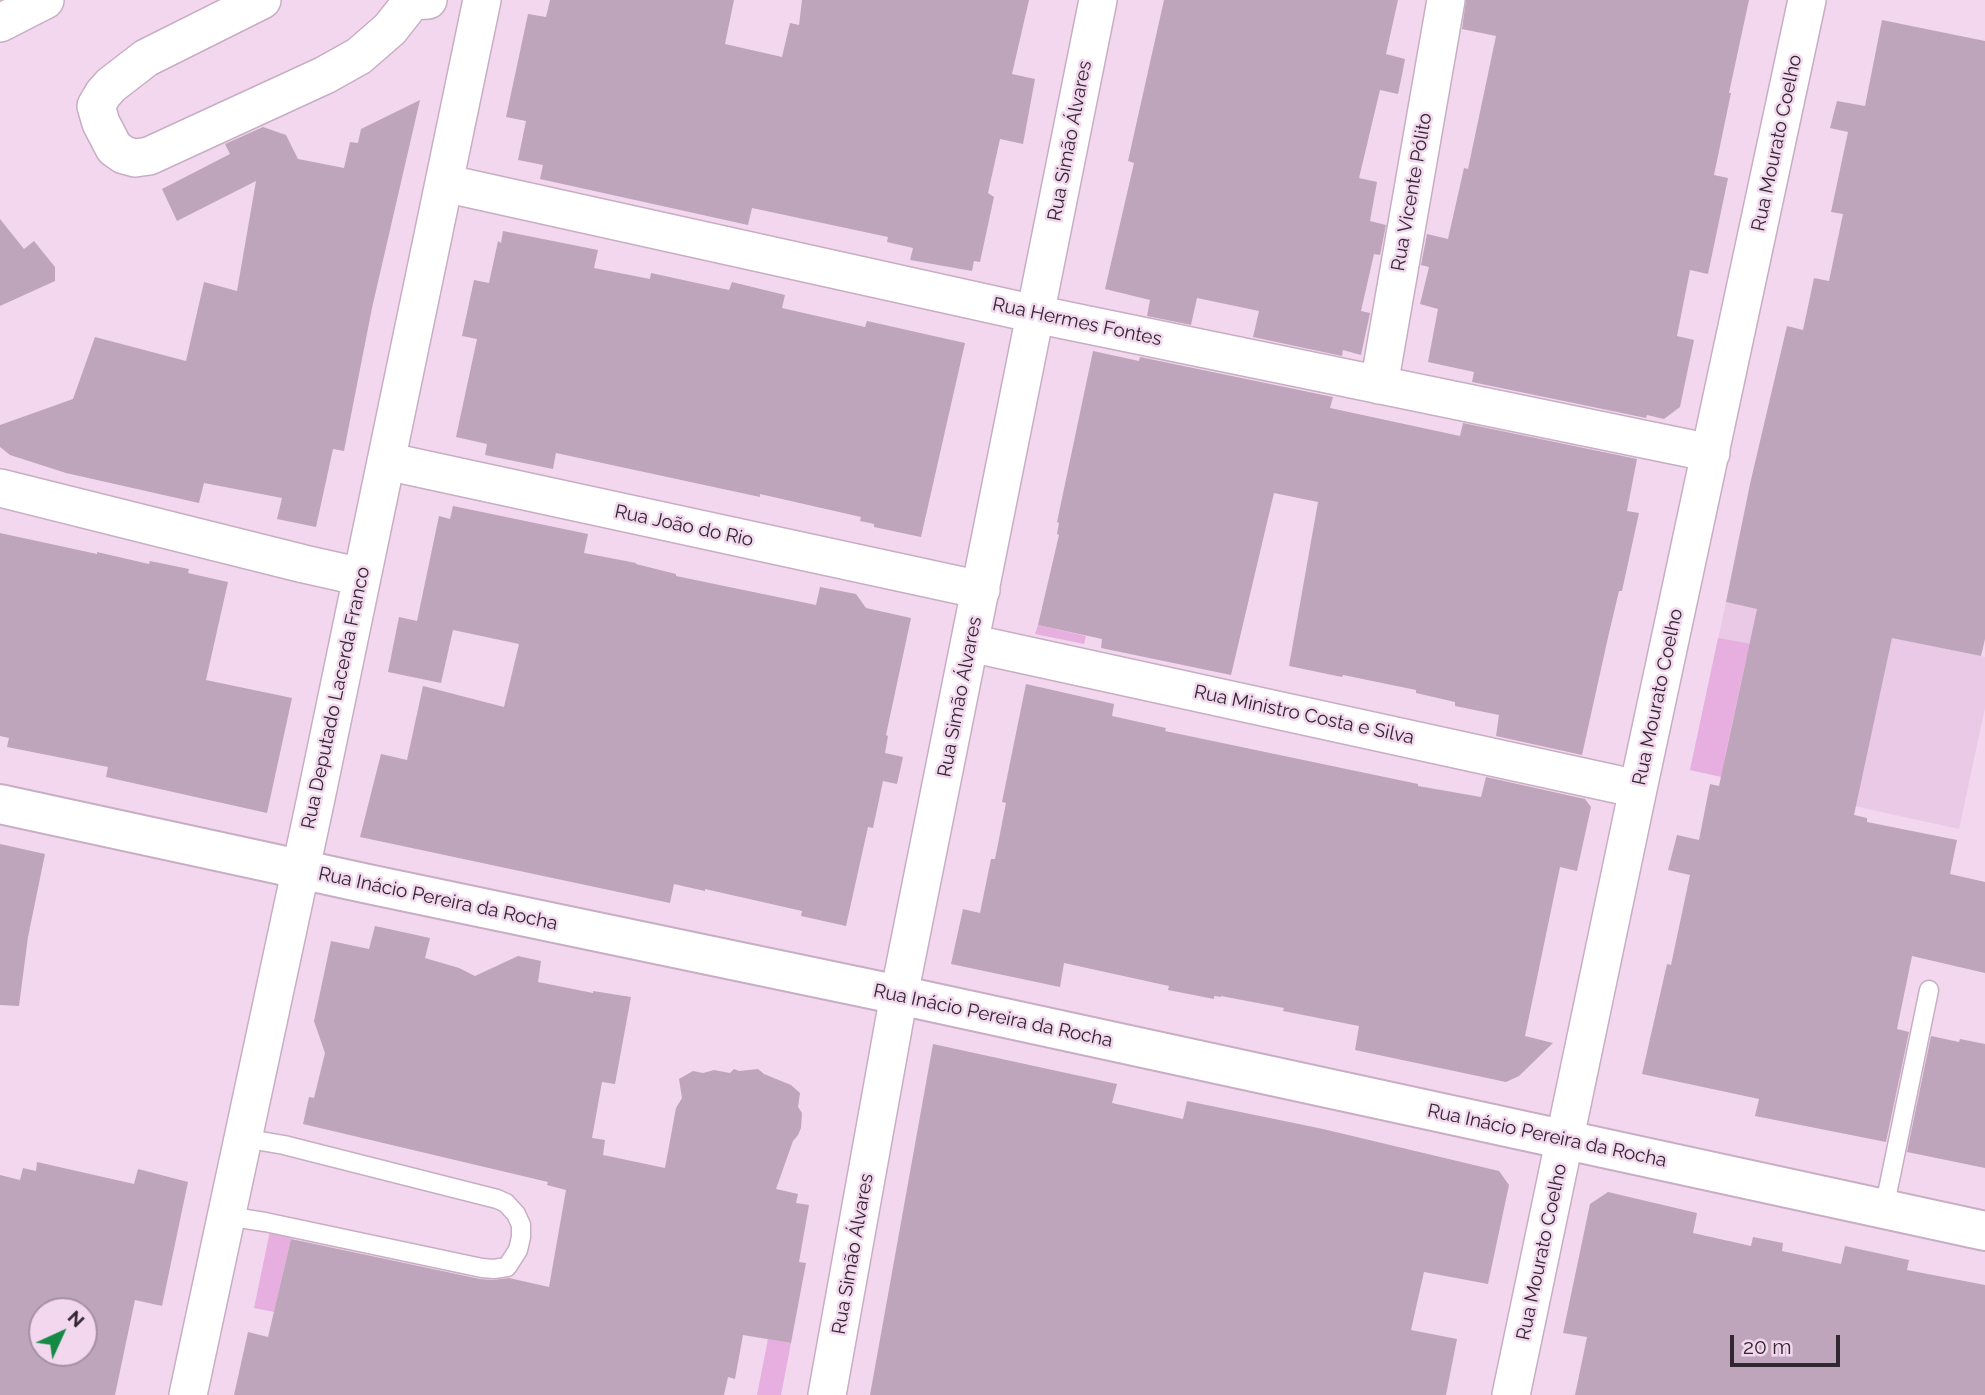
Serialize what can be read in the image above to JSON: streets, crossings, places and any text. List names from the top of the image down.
{
  "streets": {
    "street": [
      "Rua Simão Álvares",
      "Rua Mourato Coelho",
      "Rua Vicente Pólito",
      "Rua Hermes Fontes",
      "Rua João do Rio",
      "Rua Deputado Lacerda Franco",
      "Rua Ministro Costa e Silva",
      "Rua Inácio Pereira da Rocha"
    ]
  },
  "crossings": [
    ["Rua Simão Álvares", "Rua Hermes Fontes"],
    ["Rua Simão Álvares", "Rua João do Rio"],
    ["Rua Simão Álvares", "Rua Ministro Costa e Silva"],
    ["Rua Simão Álvares", "Rua Inácio Pereira da Rocha"],
    ["Rua Mourato Coelho", "Rua Hermes Fontes"],
    ["Rua Mourato Coelho", "Rua Ministro Costa e Silva"],
    ["Rua Mourato Coelho", "Rua Inácio Pereira da Rocha"],
    ["Rua Vicente Pólito", "Rua Hermes Fontes"],
    ["Rua Hermes Fontes", "Rua Deputado Lacerda Franco"],
    ["Rua João do Rio", "Rua Deputado Lacerda Franco"],
    ["Rua Deputado Lacerda Franco", "Rua Inácio Pereira da Rocha"]
  ],
  "scale_bar": "20 m",
  "north": "top right"
}
